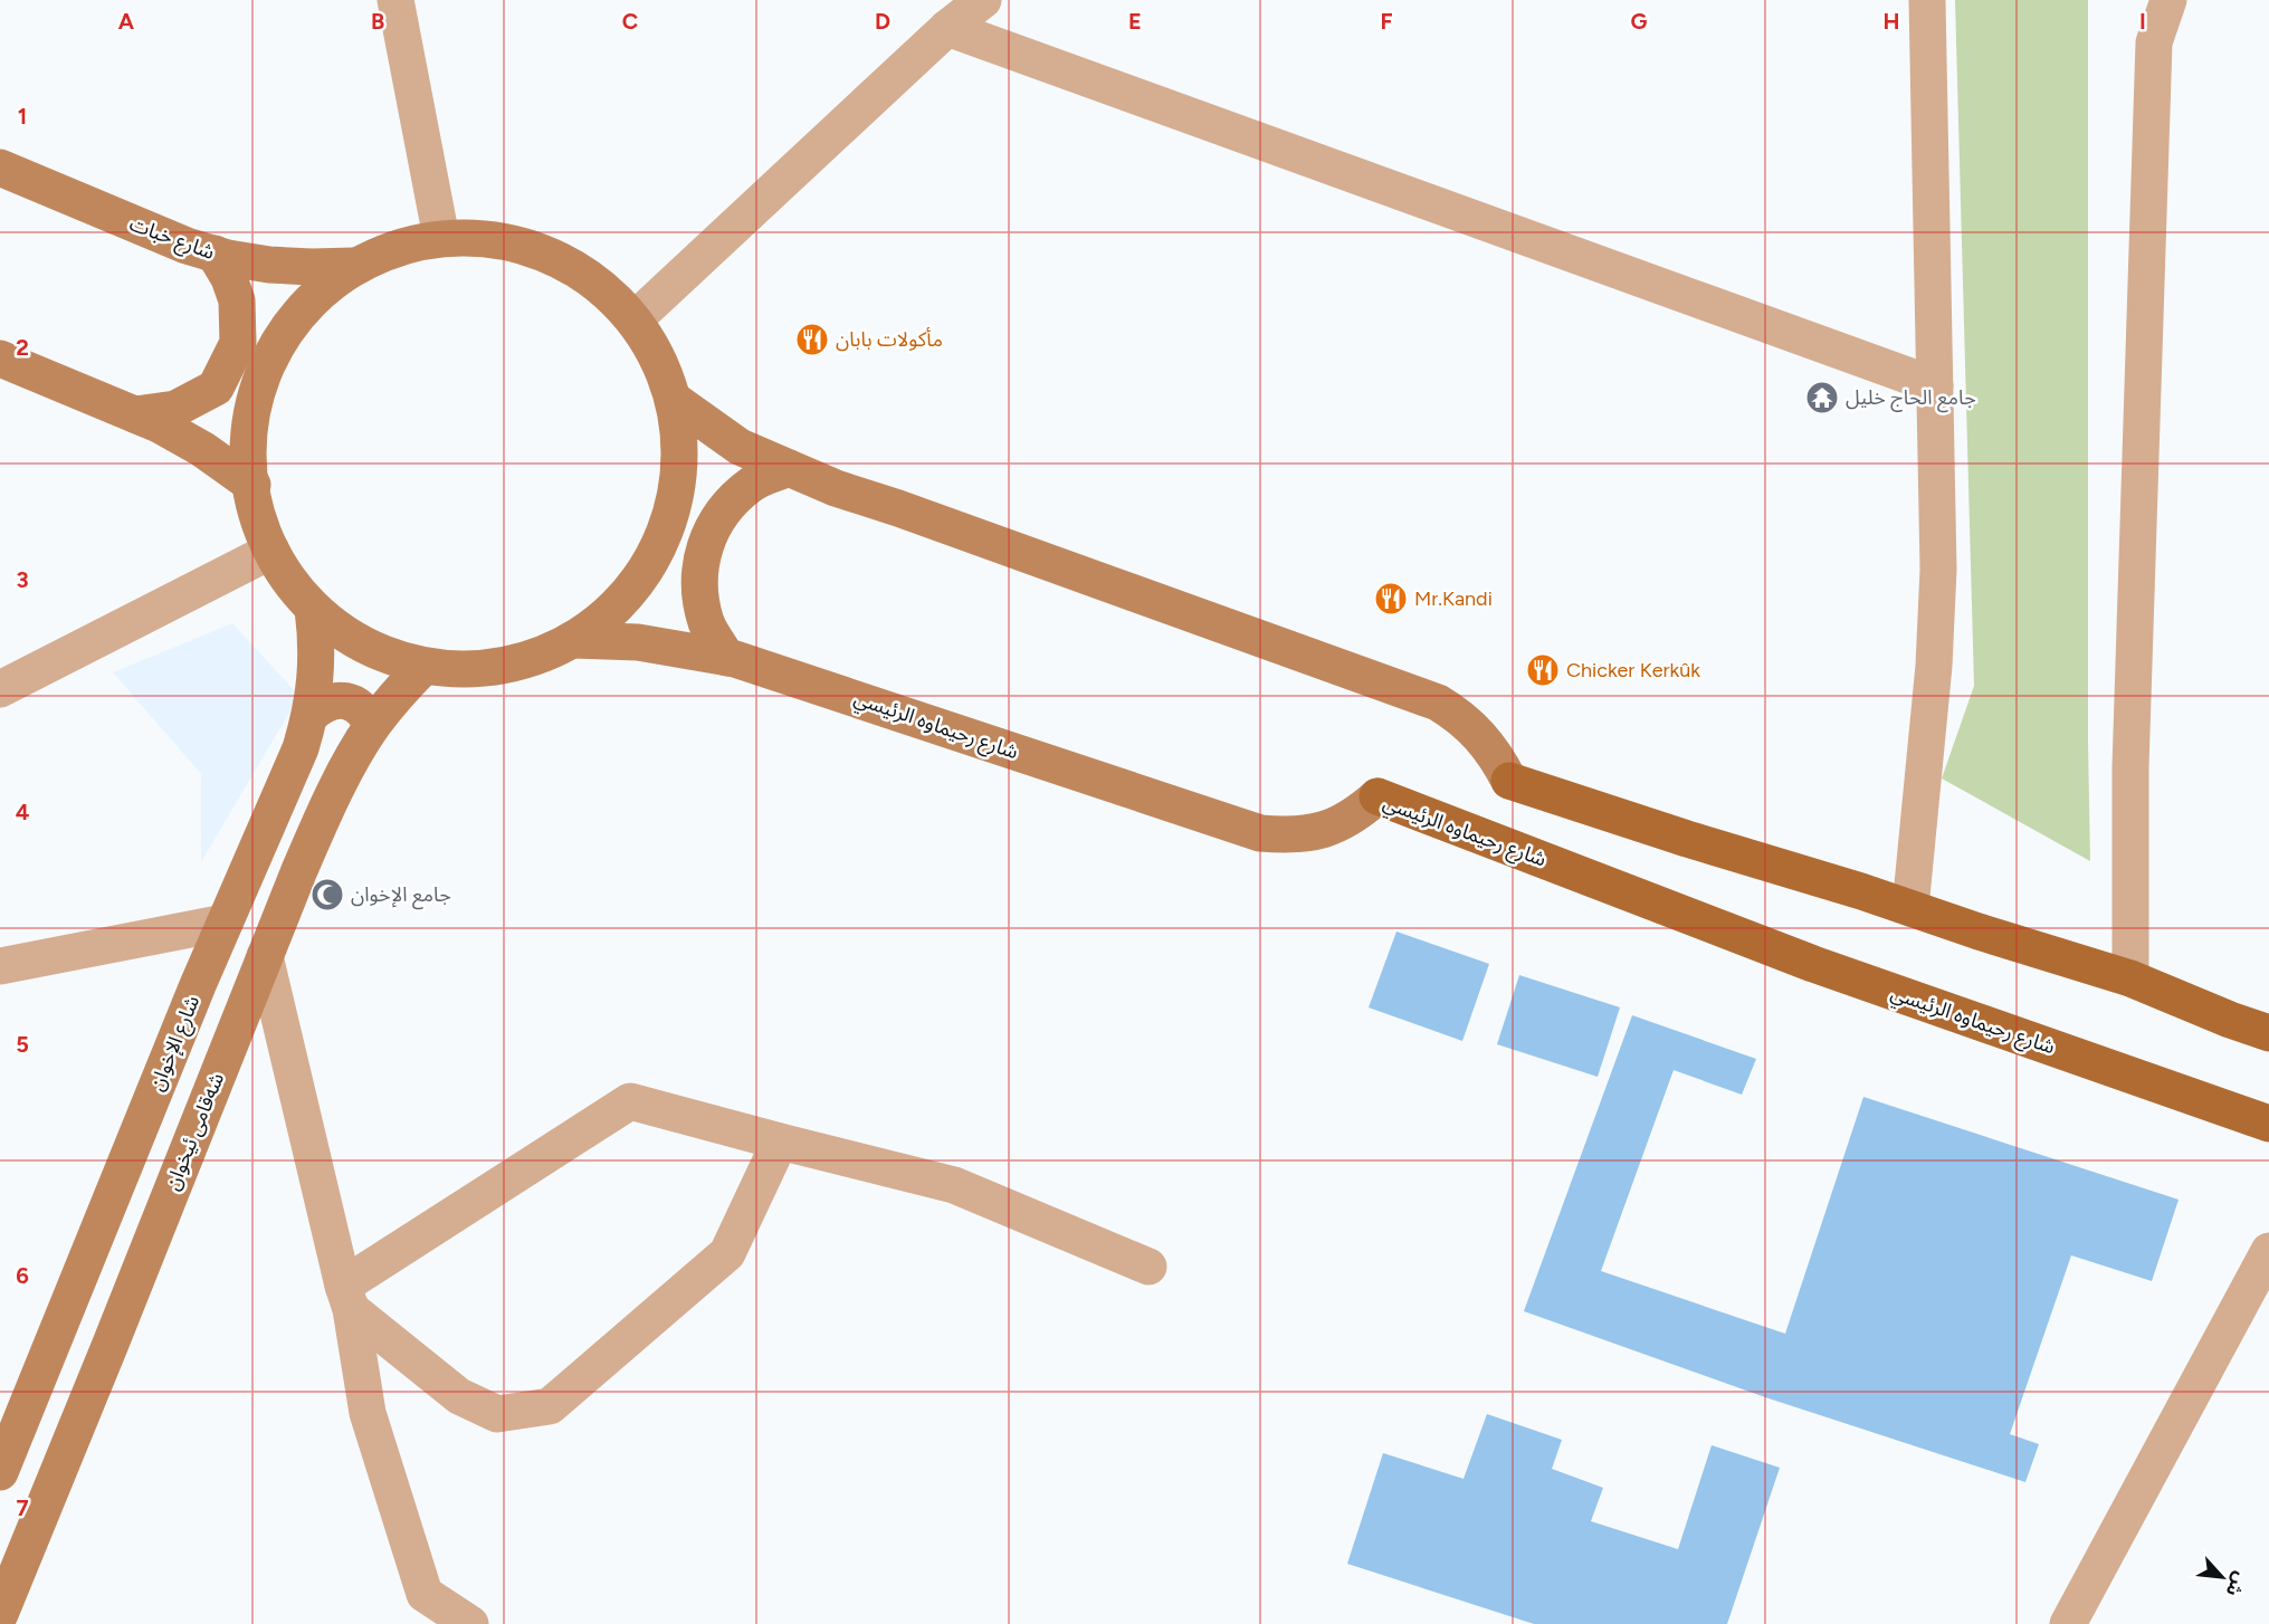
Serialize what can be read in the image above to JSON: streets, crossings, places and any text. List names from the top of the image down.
{
  "streets": {
    "main road": [
      "شارع خبات",
      "شارع رحيماوه الرئيسي",
      "شارع الإخوان",
      "شەقامی ئیخوان"
    ]
  },
  "places": {
    "restaurant": ["مأكولات بابان", "Mr.Kandi", "Chicker Kerkûk"],
    "temple": ["جامع الحاج خليل"],
    "mosque": ["جامع الإخوان"]
  },
  "north": "bottom right",
  "grid": {
    "columns": [
      "A",
      "B",
      "C",
      "D",
      "E",
      "F",
      "G",
      "H",
      "I"
    ],
    "rows": [
      "1",
      "2",
      "3",
      "4",
      "5",
      "6",
      "7"
    ]
  }
}
